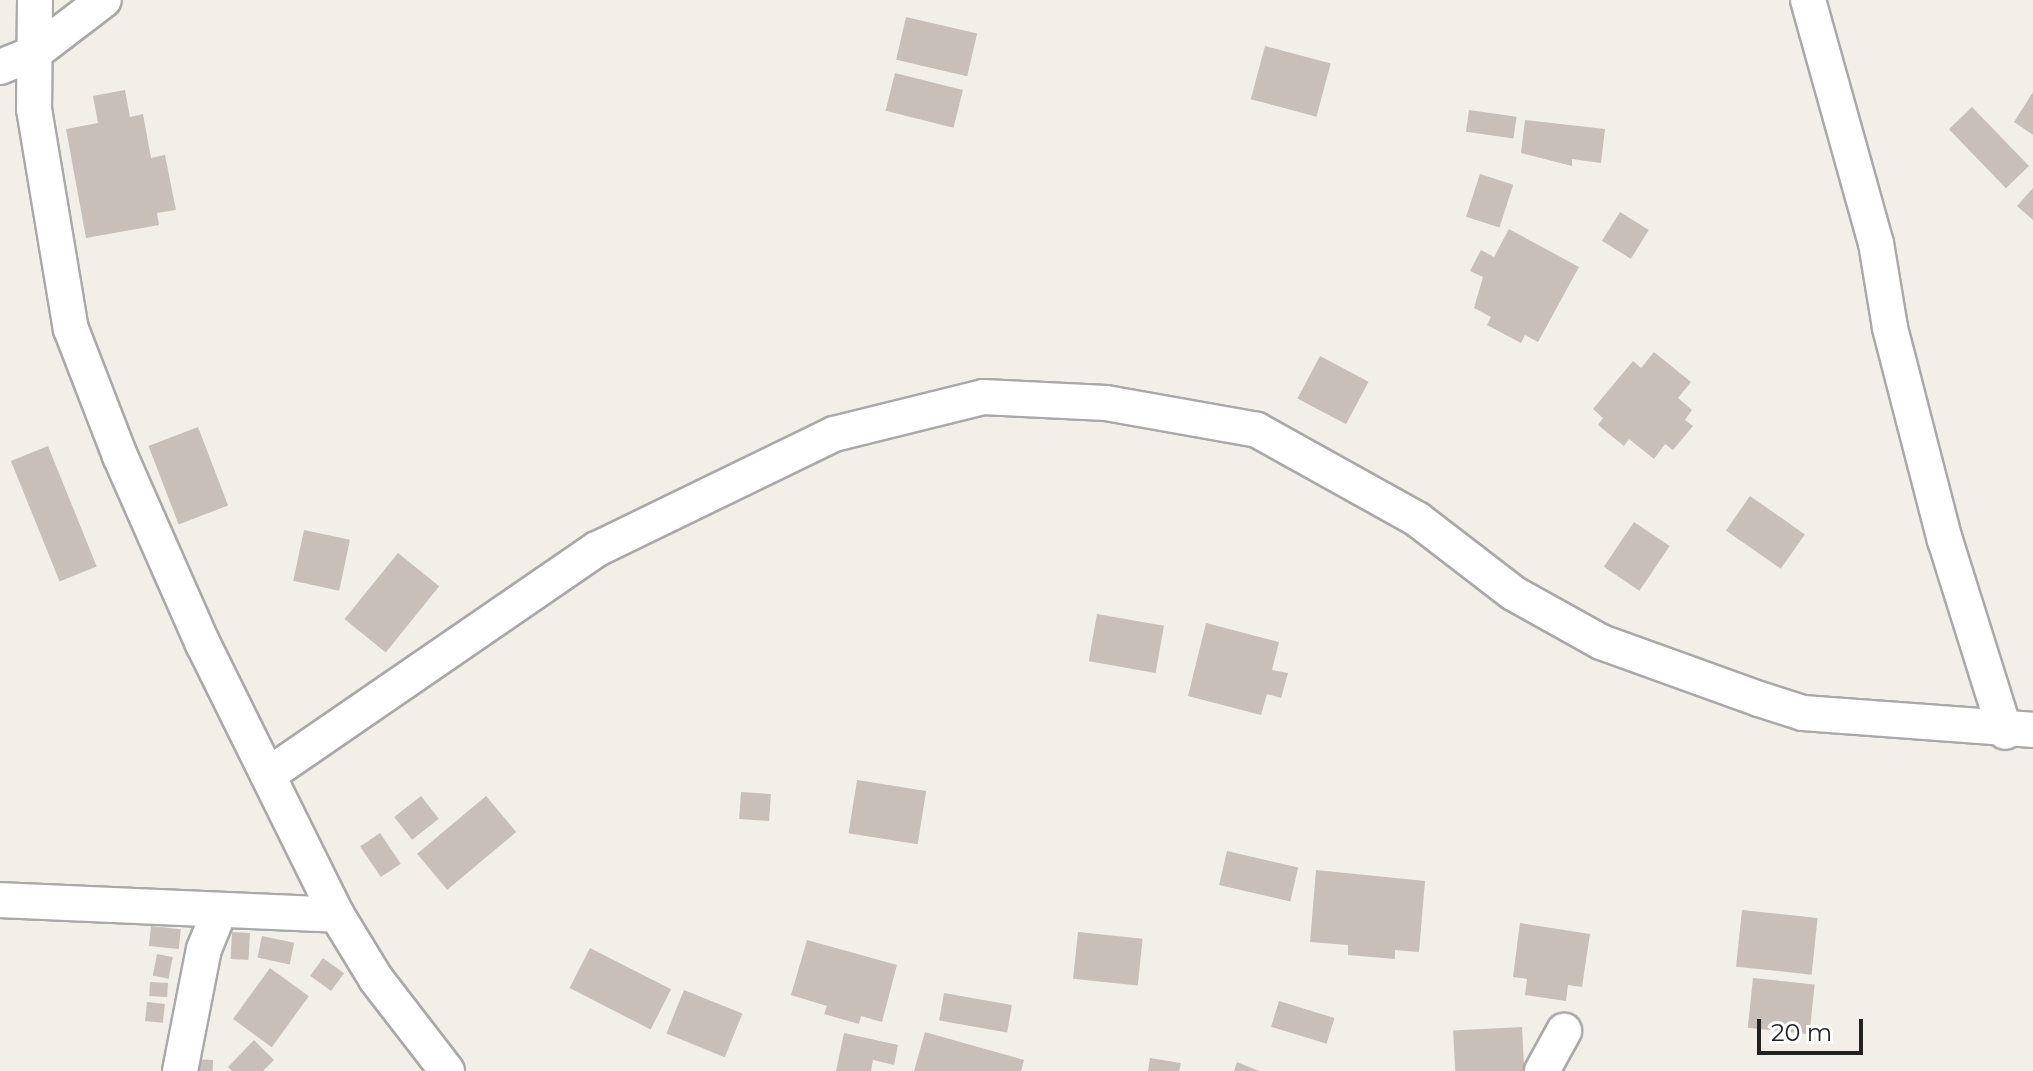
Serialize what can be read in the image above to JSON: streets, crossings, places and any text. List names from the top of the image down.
{
  "scale_bar": "20 m"
}
